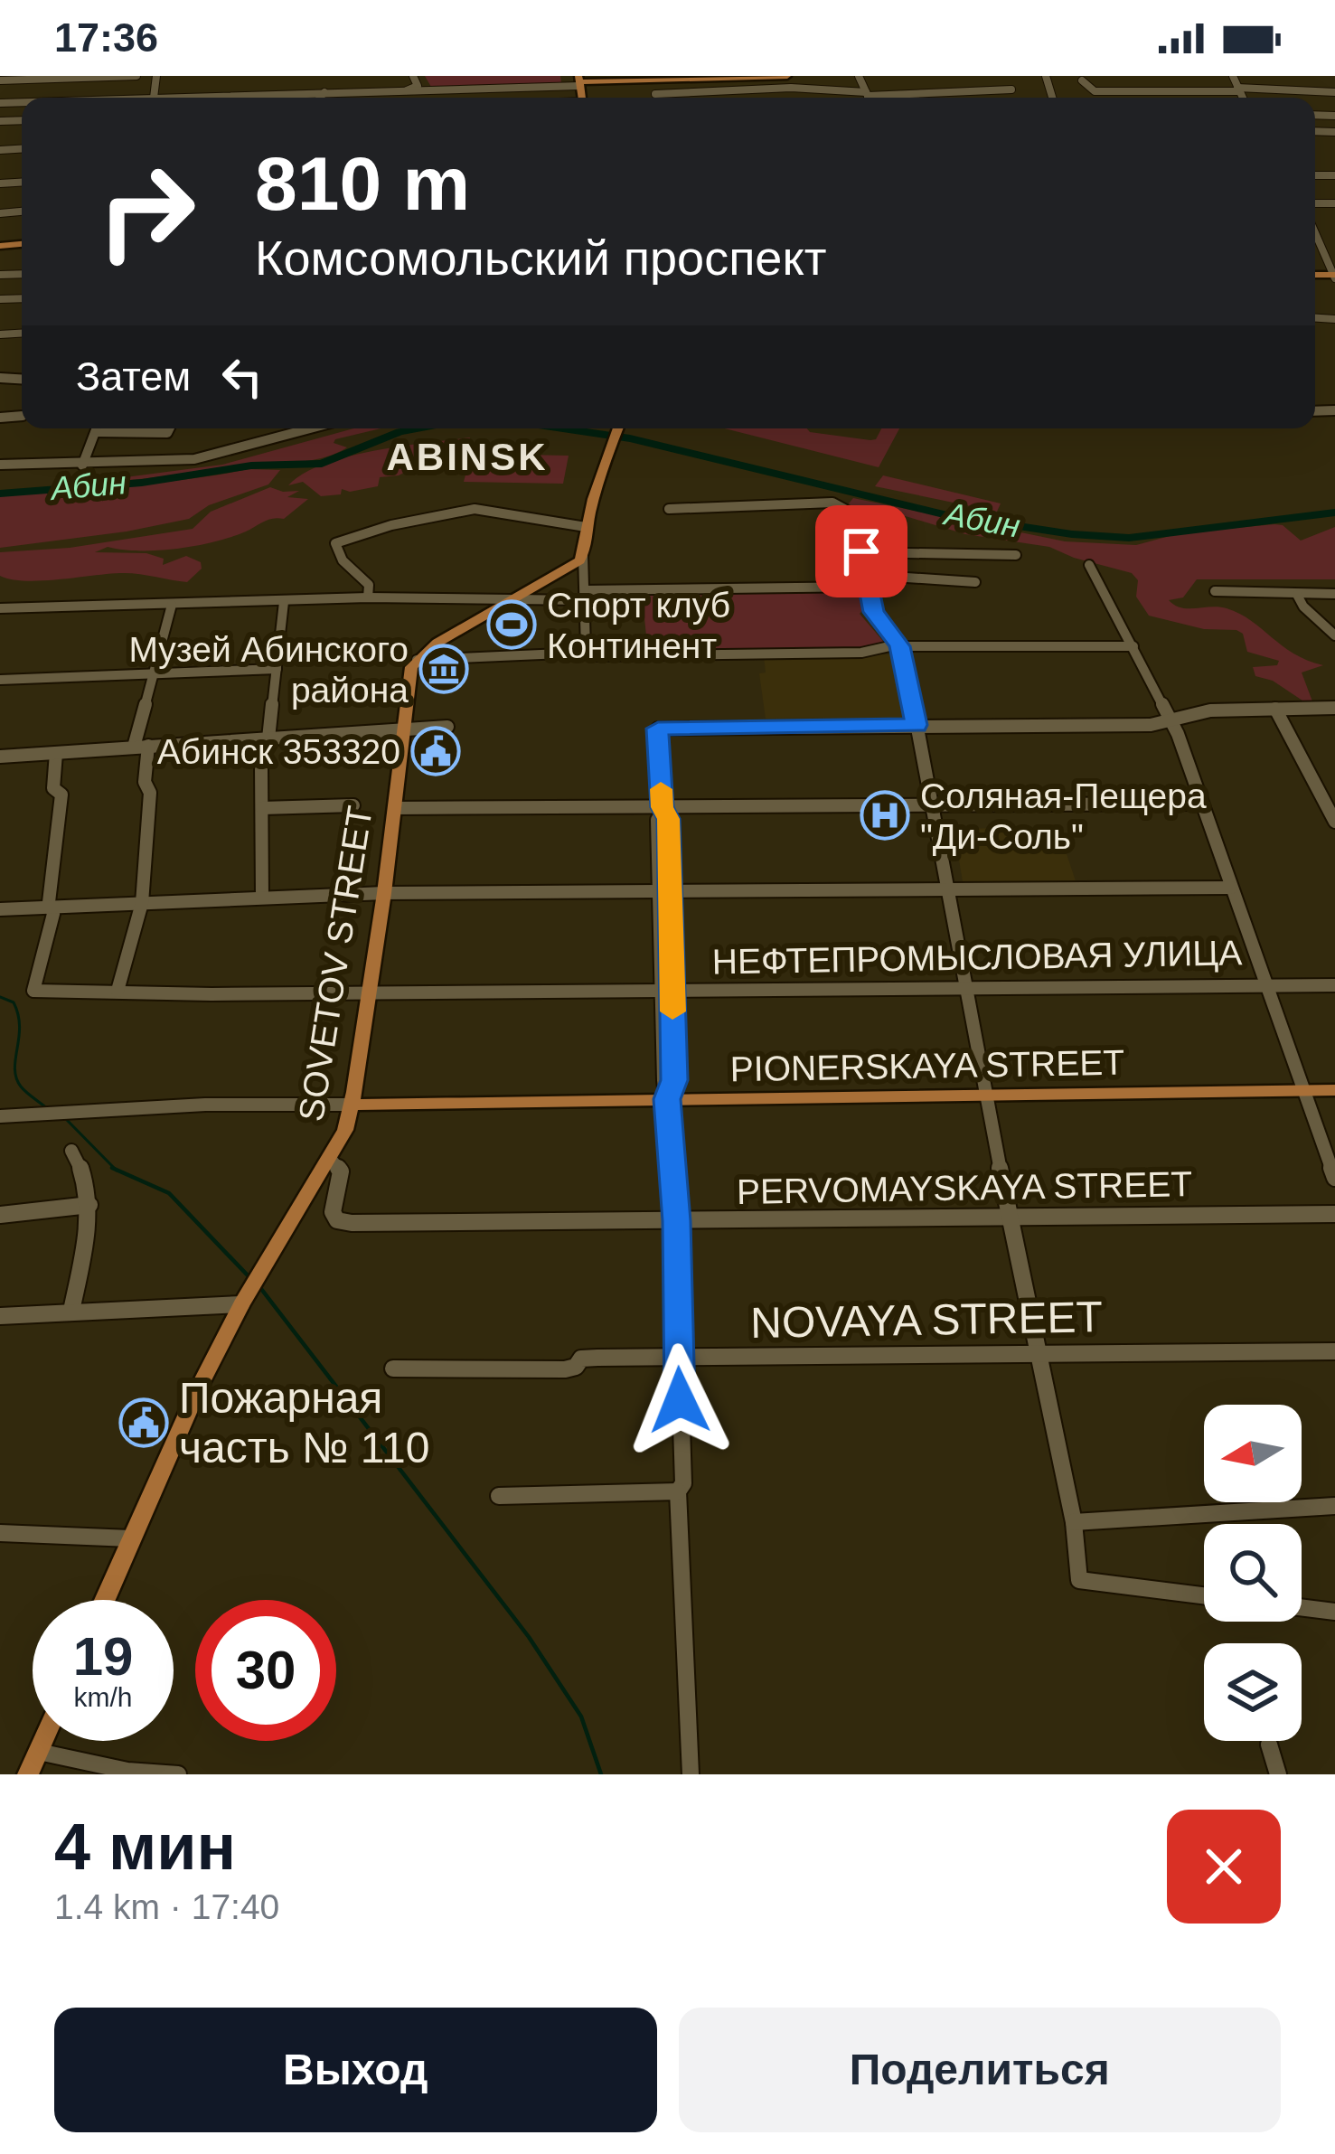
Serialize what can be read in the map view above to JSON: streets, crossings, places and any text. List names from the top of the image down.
{
  "streets": {
    "main road": ["SOVETOV STREET", "PIONERSKAYA STREET"],
    "street": ["НЕФТЕПРОМЫСЛОВАЯ УЛИЦА", "PERVOMAYSKAYA STREET", "NOVAYA STREET"]
  },
  "crossings": [
    ["НЕФТЕПРОМЫСЛОВАЯ УЛИЦА", "SOVETOV STREET"],
    ["SOVETOV STREET", "PIONERSKAYA STREET"],
    ["SOVETOV STREET", "PERVOMAYSKAYA STREET"]
  ],
  "districts": ["ABINSK"],
  "water": ["Абин"],
  "places": {
    "sports": ["Спорт клуб Континент"],
    "museum": ["Музей Абинского района"],
    "public building": ["Абинск 353320", "Пожарная часть № 110"],
    "hospital": ["Соляная-Пещера \"Ди-Соль\""]
  },
  "north": "left",
  "page": {
    "status": "17:36",
    "turn": ["810 m", "Комсомольский проспект"],
    "then": "Затем",
    "speed": "19 km/h",
    "limit": "30",
    "heading": ["4 мин", "1.4 km · 17:40"],
    "buttons": ["Выход", "Поделиться"]
  }
}
